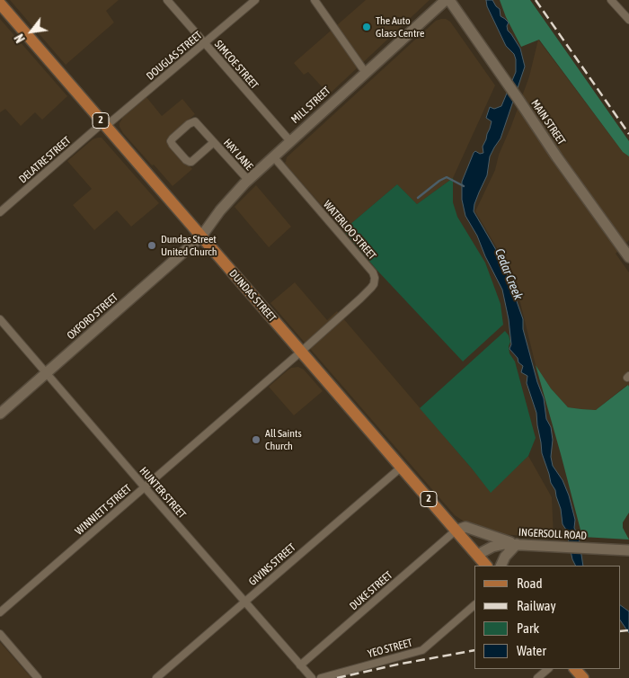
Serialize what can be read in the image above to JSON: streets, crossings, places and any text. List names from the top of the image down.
{
  "streets": {
    "main road": [
      "MILL STREET",
      "2",
      "MAIN STREET",
      "DUNDAS STREET",
      "OXFORD STREET",
      "INGERSOLL ROAD"
    ],
    "street": [
      "DOUGLAS STREET",
      "SIMCOE STREET",
      "HAY LANE",
      "DELATRE STREET",
      "WATERLOO STREET",
      "HUNTER STREET",
      "WINNIETT STREET",
      "GIVINS STREET",
      "DUKE STREET",
      "YEO STREET"
    ]
  },
  "crossings": [
    ["DOUGLAS STREET", "SIMCOE STREET"],
    ["DOUGLAS STREET", "DELATRE STREET"],
    ["DOUGLAS STREET", "DUNDAS STREET"],
    ["SIMCOE STREET", "MILL STREET"],
    ["MILL STREET", "MAIN STREET"],
    ["MILL STREET", "HAY LANE"],
    ["MILL STREET", "WATERLOO STREET"],
    ["MILL STREET", "DUNDAS STREET"],
    ["MILL STREET", "OXFORD STREET"],
    ["DELATRE STREET", "DUNDAS STREET"],
    ["WATERLOO STREET", "DUNDAS STREET"],
    ["WATERLOO STREET", "WINNIETT STREET"],
    ["DUNDAS STREET", "OXFORD STREET"],
    ["DUNDAS STREET", "WINNIETT STREET"],
    ["DUNDAS STREET", "INGERSOLL ROAD"],
    ["DUNDAS STREET", "GIVINS STREET"],
    ["DUNDAS STREET", "DUKE STREET"],
    ["OXFORD STREET", "HUNTER STREET"],
    ["HUNTER STREET", "WINNIETT STREET"],
    ["HUNTER STREET", "GIVINS STREET"],
    ["HUNTER STREET", "DUKE STREET"]
  ],
  "water": ["Cedar Creek"],
  "places": ["The Auto Glass Centre", "Dundas Street United Church", "All Saints Church"],
  "legend": [
    "Road",
    "Railway",
    "Park",
    "Water"
  ],
  "north": "bottom left"
}
